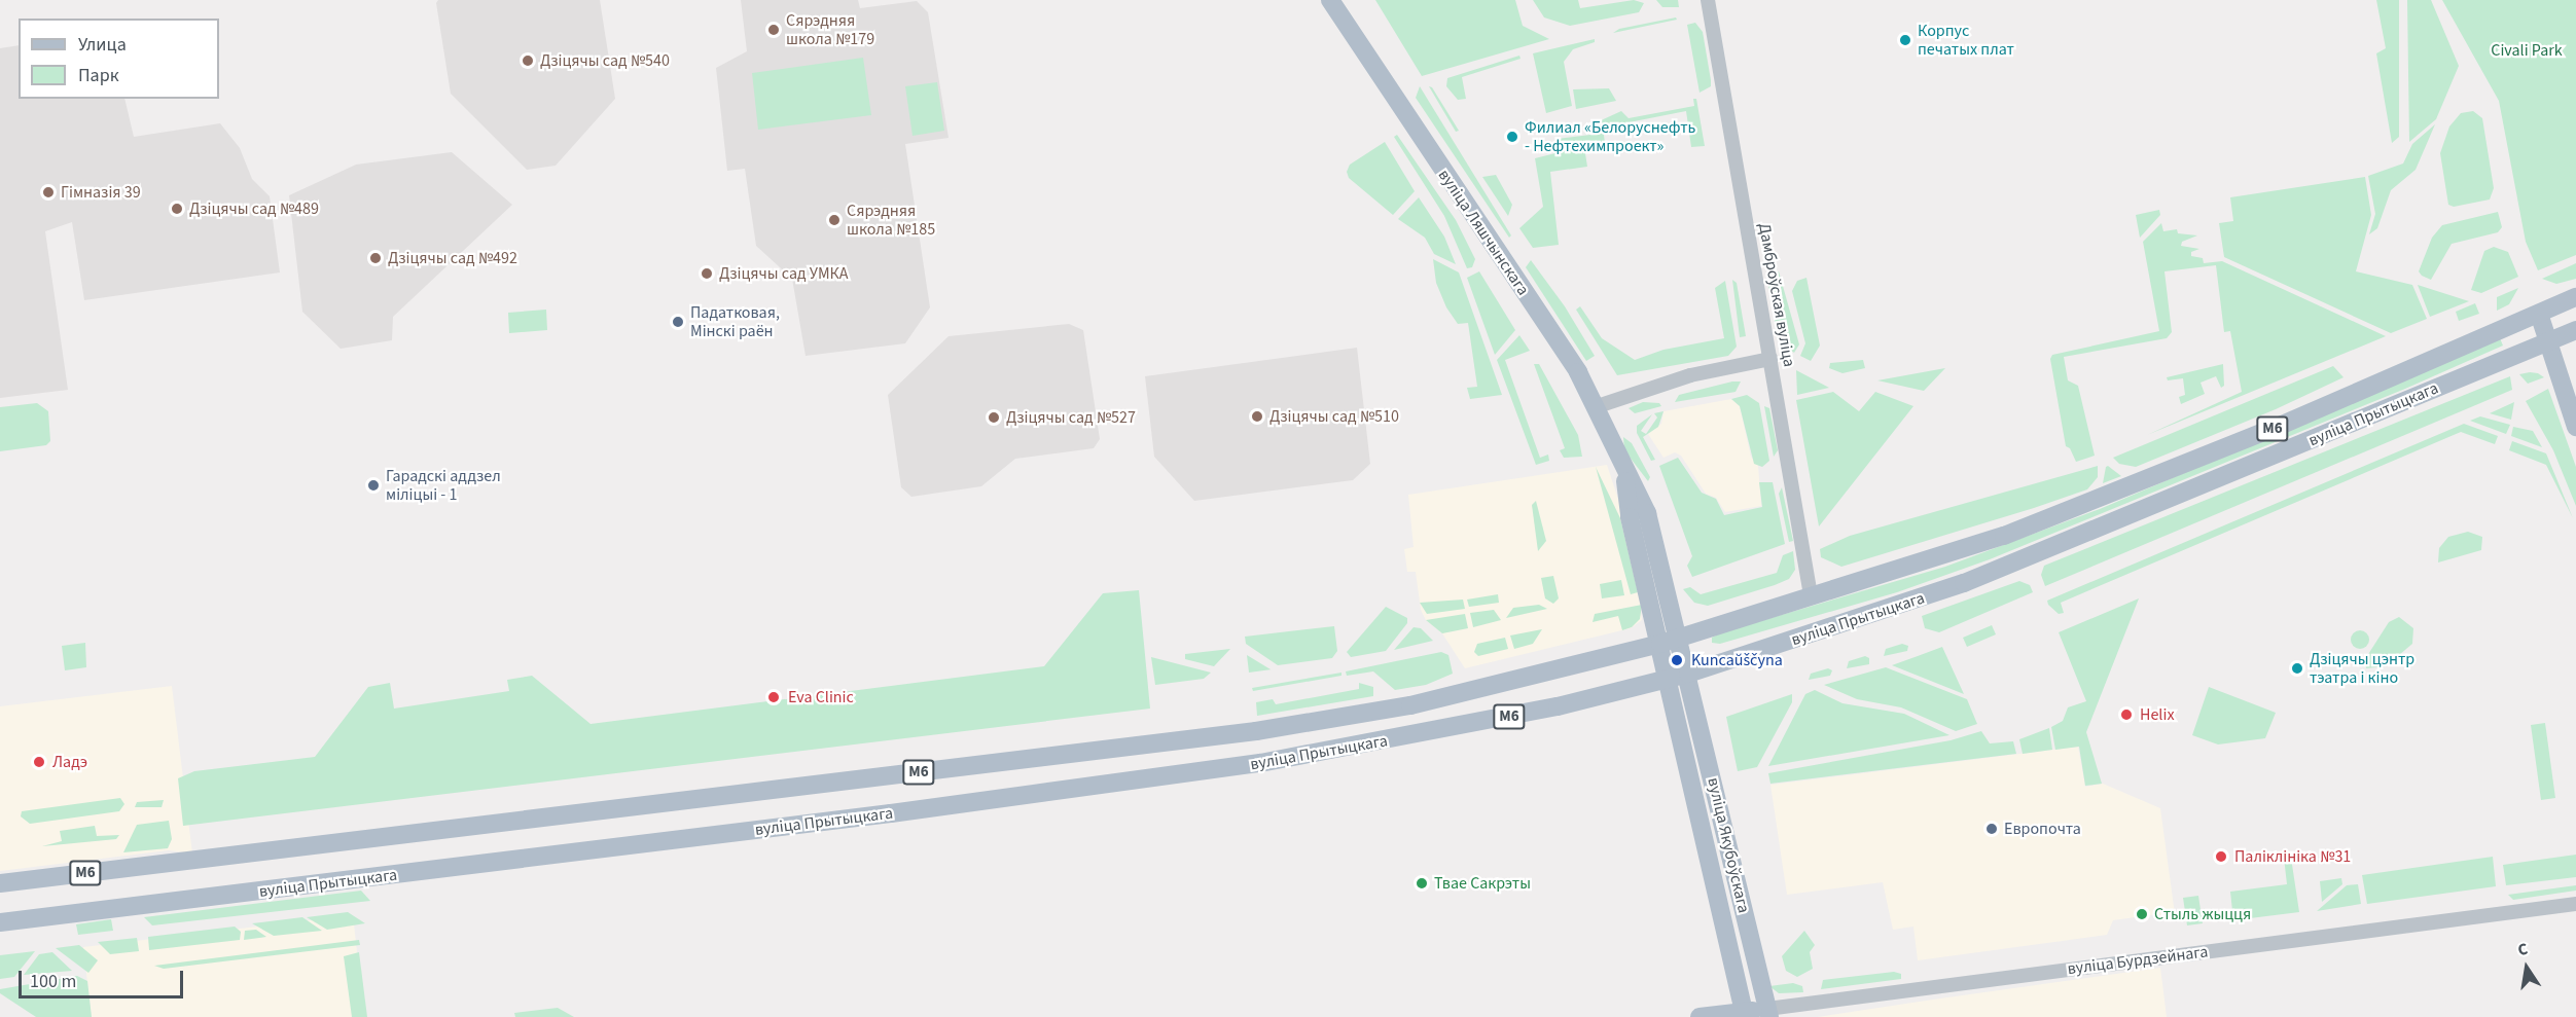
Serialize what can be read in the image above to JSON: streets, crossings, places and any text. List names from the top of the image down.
{
  "streets": {
    "main road": [
      "вуліца Ляшчынскага",
      "вуліца Прытыцкага",
      "М6",
      "вуліца Якубоўскага",
      "вуліца Бурдзейнага"
    ],
    "street": ["Дамброўская вуліца"]
  },
  "crossings": [
    ["вуліца Ляшчынскага", "вуліца Прытыцкага"],
    ["вуліца Ляшчынскага", "вуліца Якубоўскага"],
    ["Дамброўская вуліца", "вуліца Прытыцкага"],
    ["вуліца Прытыцкага", "вуліца Якубоўскага"],
    ["вуліца Якубоўскага", "вуліца Бурдзейнага"]
  ],
  "parks": ["Civali Park"],
  "places": [
    "Сярэдняя школа №179",
    "Корпус печатых плат",
    "Дзіцячы сад №540",
    "Филиал «Белоруснефть - Нефтехимпроект»",
    "Гімназія 39",
    "Дзіцячы сад №489",
    "Сярэдняя школа №185",
    "Дзіцячы сад №492",
    "Дзіцячы сад УМКА",
    "Падатковая, Мінскі раён",
    "Дзіцячы сад №510",
    "Дзіцячы сад №527",
    "Гарадскі аддзел міліцыі - 1",
    "Kuncaŭščyna",
    "Дзіцячы цэнтр тэатра і кіно",
    "Eva Clinic",
    "Helix",
    "Ладэ",
    "Европочта",
    "Паліклініка №31",
    "Твае Сакрэты",
    "Стыль жыцця"
  ],
  "legend": ["Улица", "Парк"],
  "scale_bar": "100 m",
  "north": "top"
}
